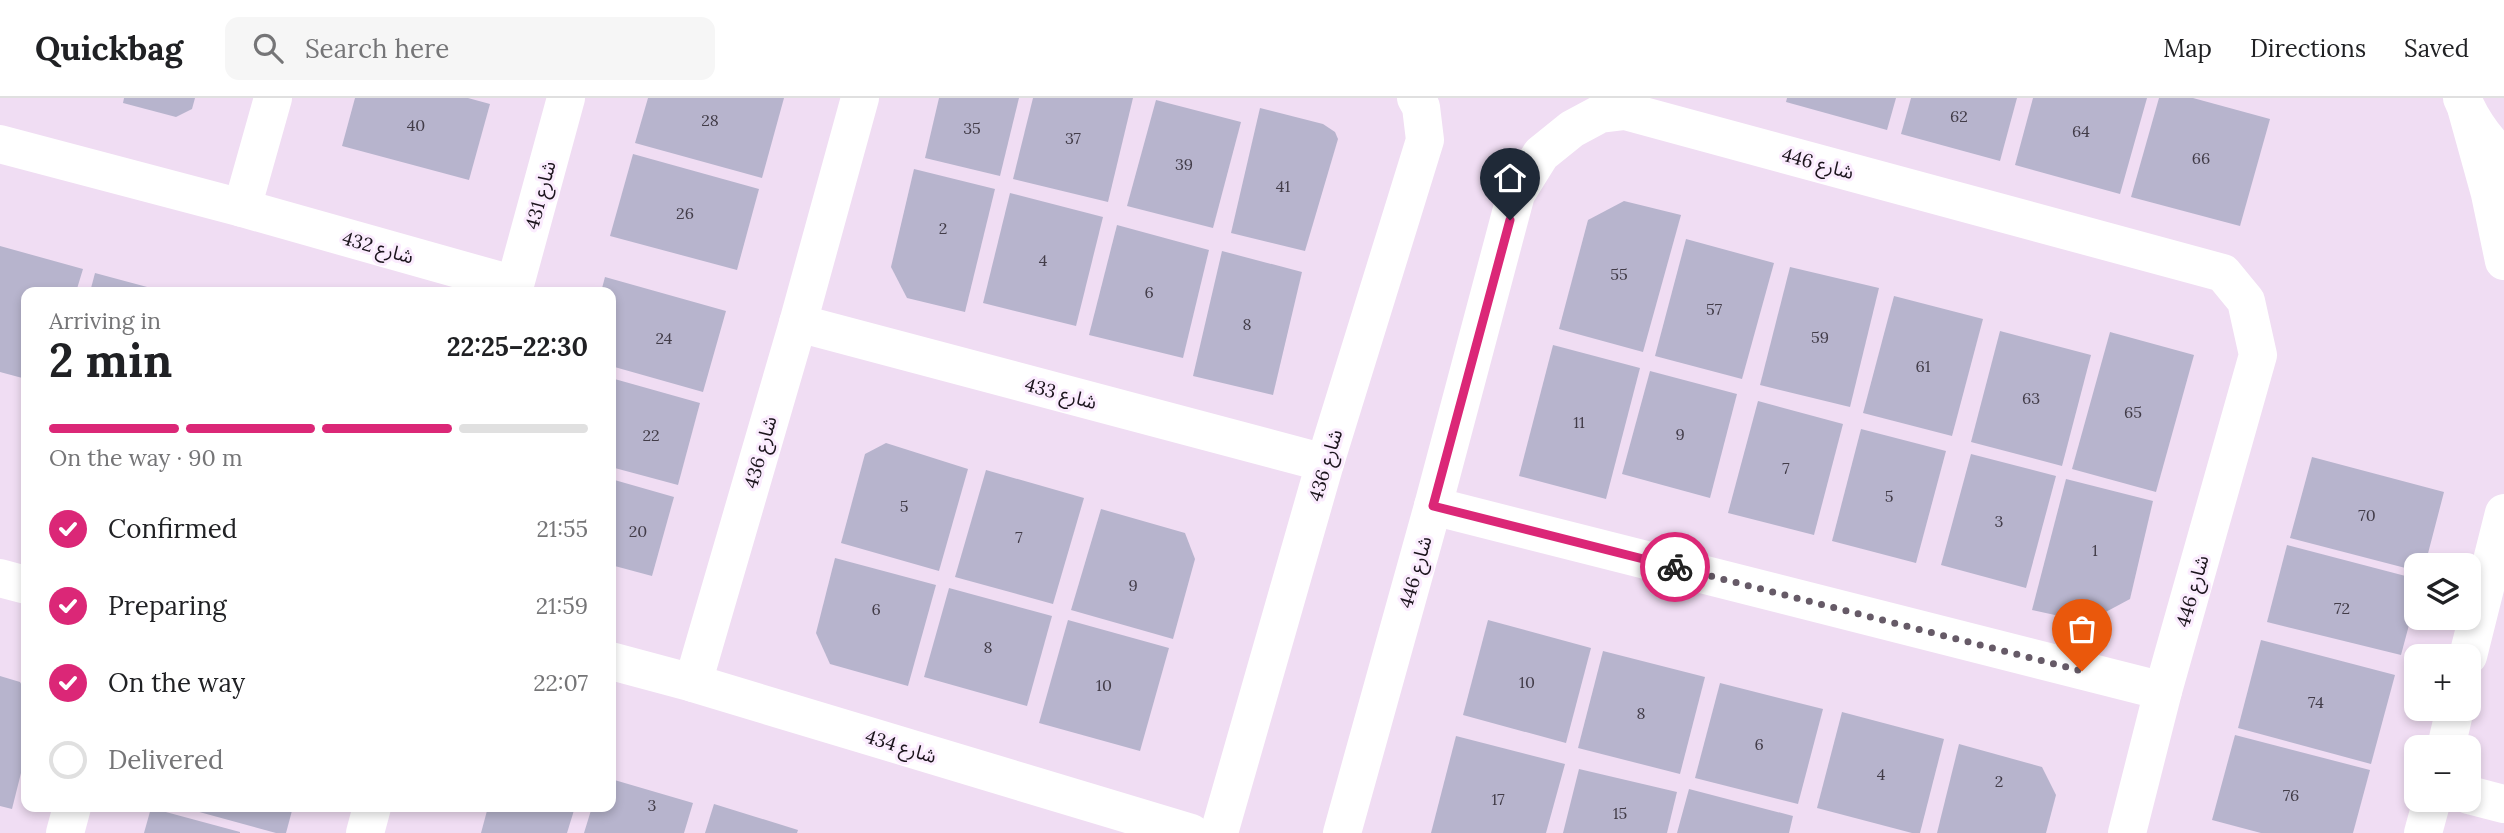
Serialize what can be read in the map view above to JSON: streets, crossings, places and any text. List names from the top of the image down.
{
  "streets": {
    "street": [
      "شارع 446",
      "شارع 431",
      "شارع 432",
      "شارع 433",
      "شارع 436",
      "شارع 434"
    ]
  },
  "crossings": [
    ["شارع 433", "شارع 436"],
    ["شارع 436", "شارع 434"]
  ],
  "house_numbers": [
    "62",
    "28",
    "40",
    "35",
    "64",
    "37",
    "66",
    "39",
    "41",
    "26",
    "2",
    "4",
    "55",
    "6",
    "57",
    "8",
    "59",
    "24",
    "61",
    "63",
    "65",
    "11",
    "9",
    "22",
    "7",
    "5",
    "5",
    "70",
    "3",
    "20",
    "7",
    "1",
    "9",
    "72",
    "6",
    "8",
    "10",
    "10",
    "74",
    "8",
    "6",
    "4",
    "2",
    "76",
    "17",
    "3",
    "15"
  ],
  "page": {
    "header": "Quickbag",
    "search": "Search here",
    "nav": ["Map", "Directions", "Saved"],
    "heading": ["2 min", "Arriving in", "22:25–22:30"],
    "bar": "On the way · 90 m",
    "list": [
      ["Confirmed", "21:55"],
      ["Preparing", "21:59"],
      ["On the way", "22:07"],
      "Delivered"
    ],
    "map_buttons": ["+", "−"]
  }
}
